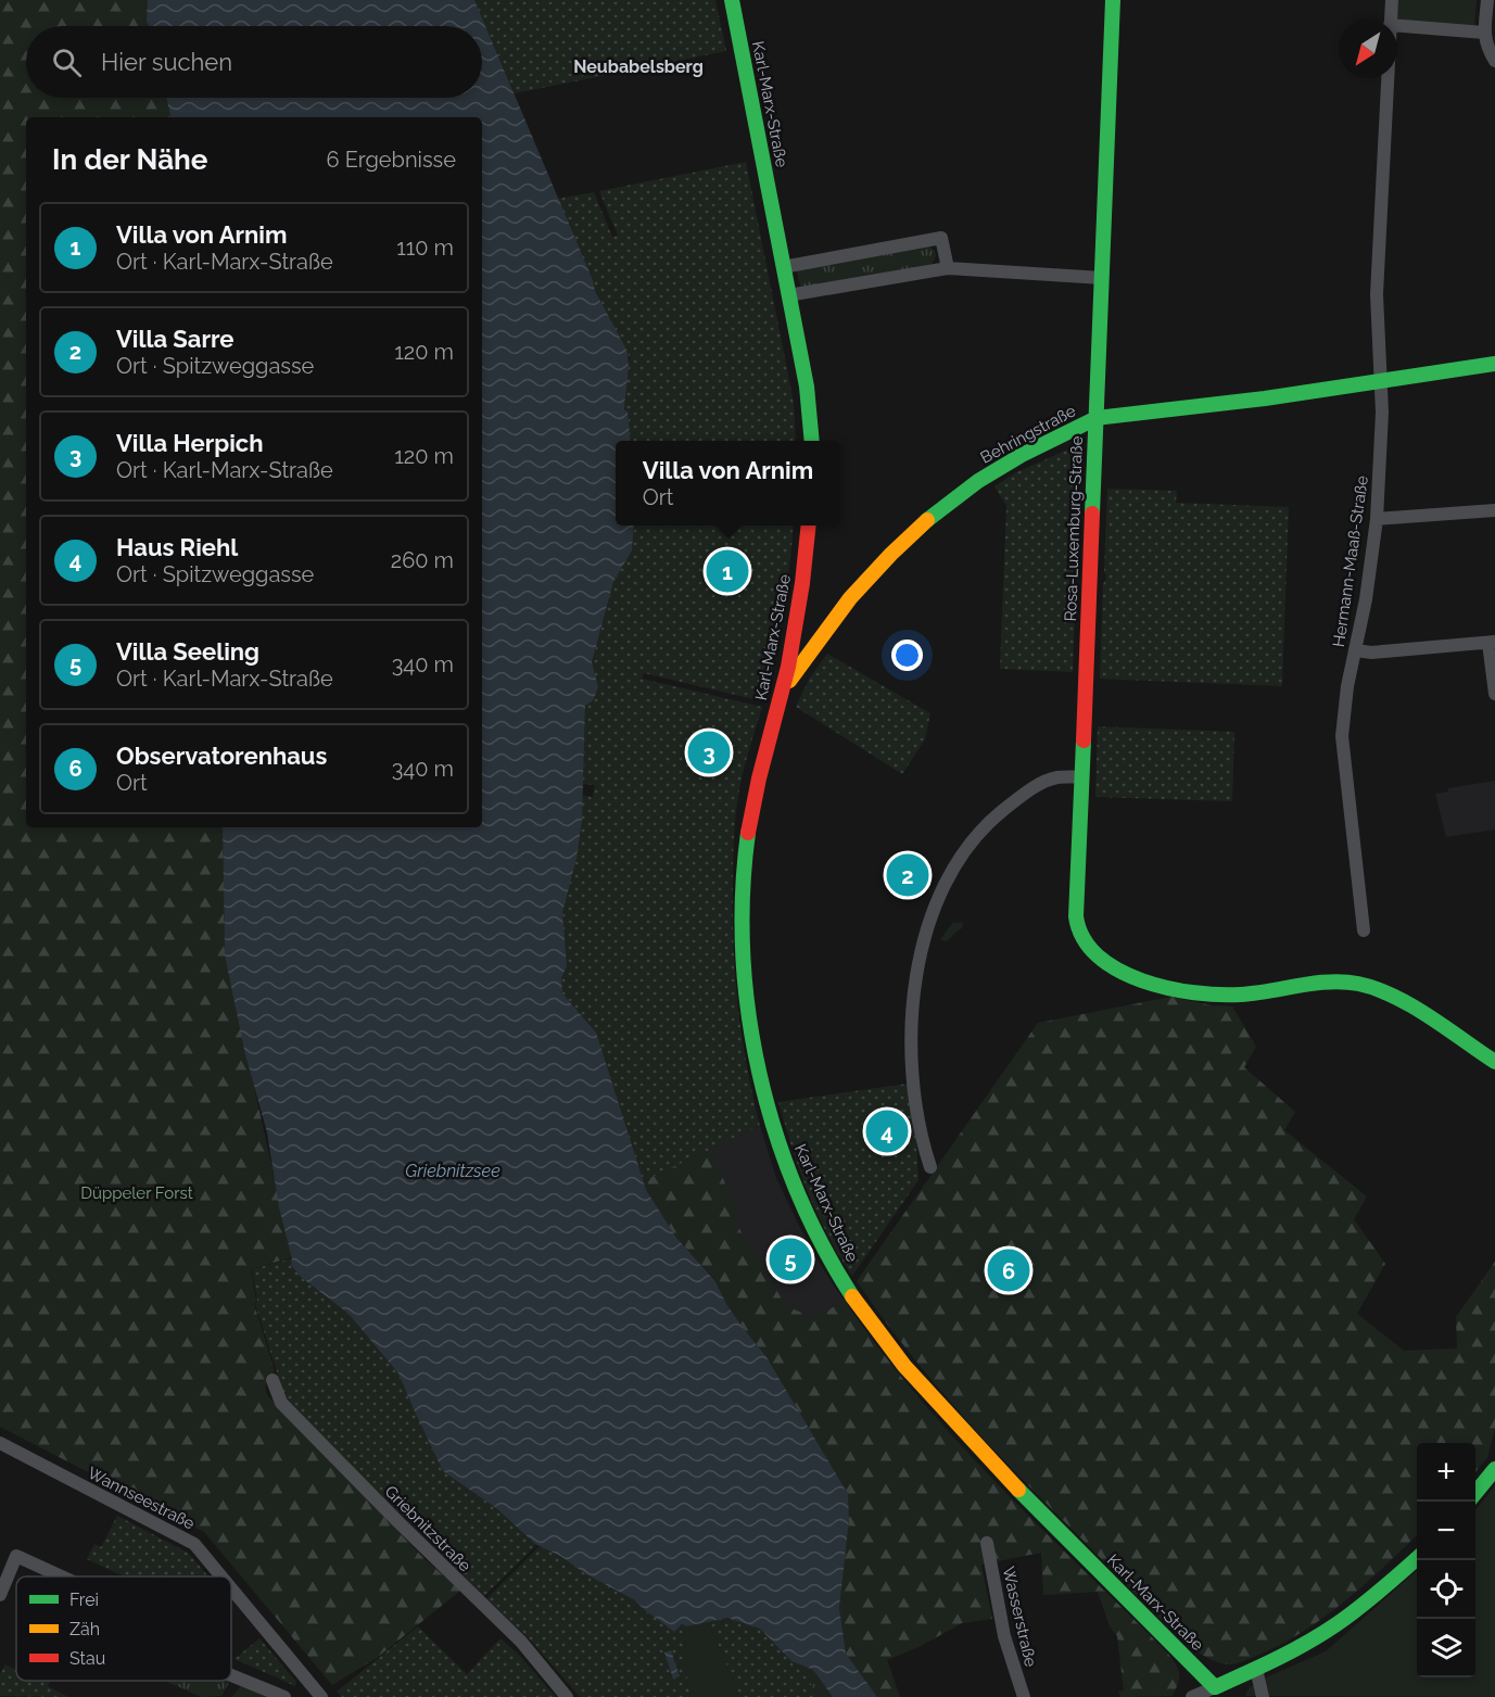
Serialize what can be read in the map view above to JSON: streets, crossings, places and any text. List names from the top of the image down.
{
  "streets": {
    "street": [
      "Karl-Marx-Straße",
      "Behringstraße",
      "Rosa-Luxemburg-Straße",
      "Hermann-Maaß-Straße",
      "Wannseestraße",
      "Griebnitzstraße",
      "Wasserstraße"
    ]
  },
  "crossings": [
    ["Karl-Marx-Straße", "Behringstraße"],
    ["Behringstraße", "Rosa-Luxemburg-Straße"],
    ["Behringstraße", "Hermann-Maaß-Straße"]
  ],
  "districts": ["Neubabelsberg"],
  "water": ["Griebnitzsee"],
  "parks": ["Düppeler Forst"],
  "legend": ["Frei", "Zäh", "Stau"],
  "north": "bottom left",
  "page": {
    "search": "Hier suchen",
    "heading": ["In der Nähe", "6 Ergebnisse"],
    "list": [
      {
        "mark": "1",
        "name": "Villa von Arnim",
        "note": "Ort · Karl-Marx-Straße",
        "value": "110 m"
      },
      {
        "mark": "2",
        "name": "Villa Sarre",
        "note": "Ort · Spitzweggasse",
        "value": "120 m"
      },
      {
        "mark": "3",
        "name": "Villa Herpich",
        "note": "Ort · Karl-Marx-Straße",
        "value": "120 m"
      },
      {
        "mark": "4",
        "name": "Haus Riehl",
        "note": "Ort · Spitzweggasse",
        "value": "260 m"
      },
      {
        "mark": "5",
        "name": "Villa Seeling",
        "note": "Ort · Karl-Marx-Straße",
        "value": "340 m"
      },
      {
        "mark": "6",
        "name": "Observatorenhaus",
        "note": "Ort",
        "value": "340 m"
      }
    ],
    "popup": ["Villa von Arnim", "Ort"],
    "pins": [
      "1",
      "3",
      "2",
      "4",
      "5",
      "6"
    ],
    "map_buttons": ["+", "−"]
  }
}
